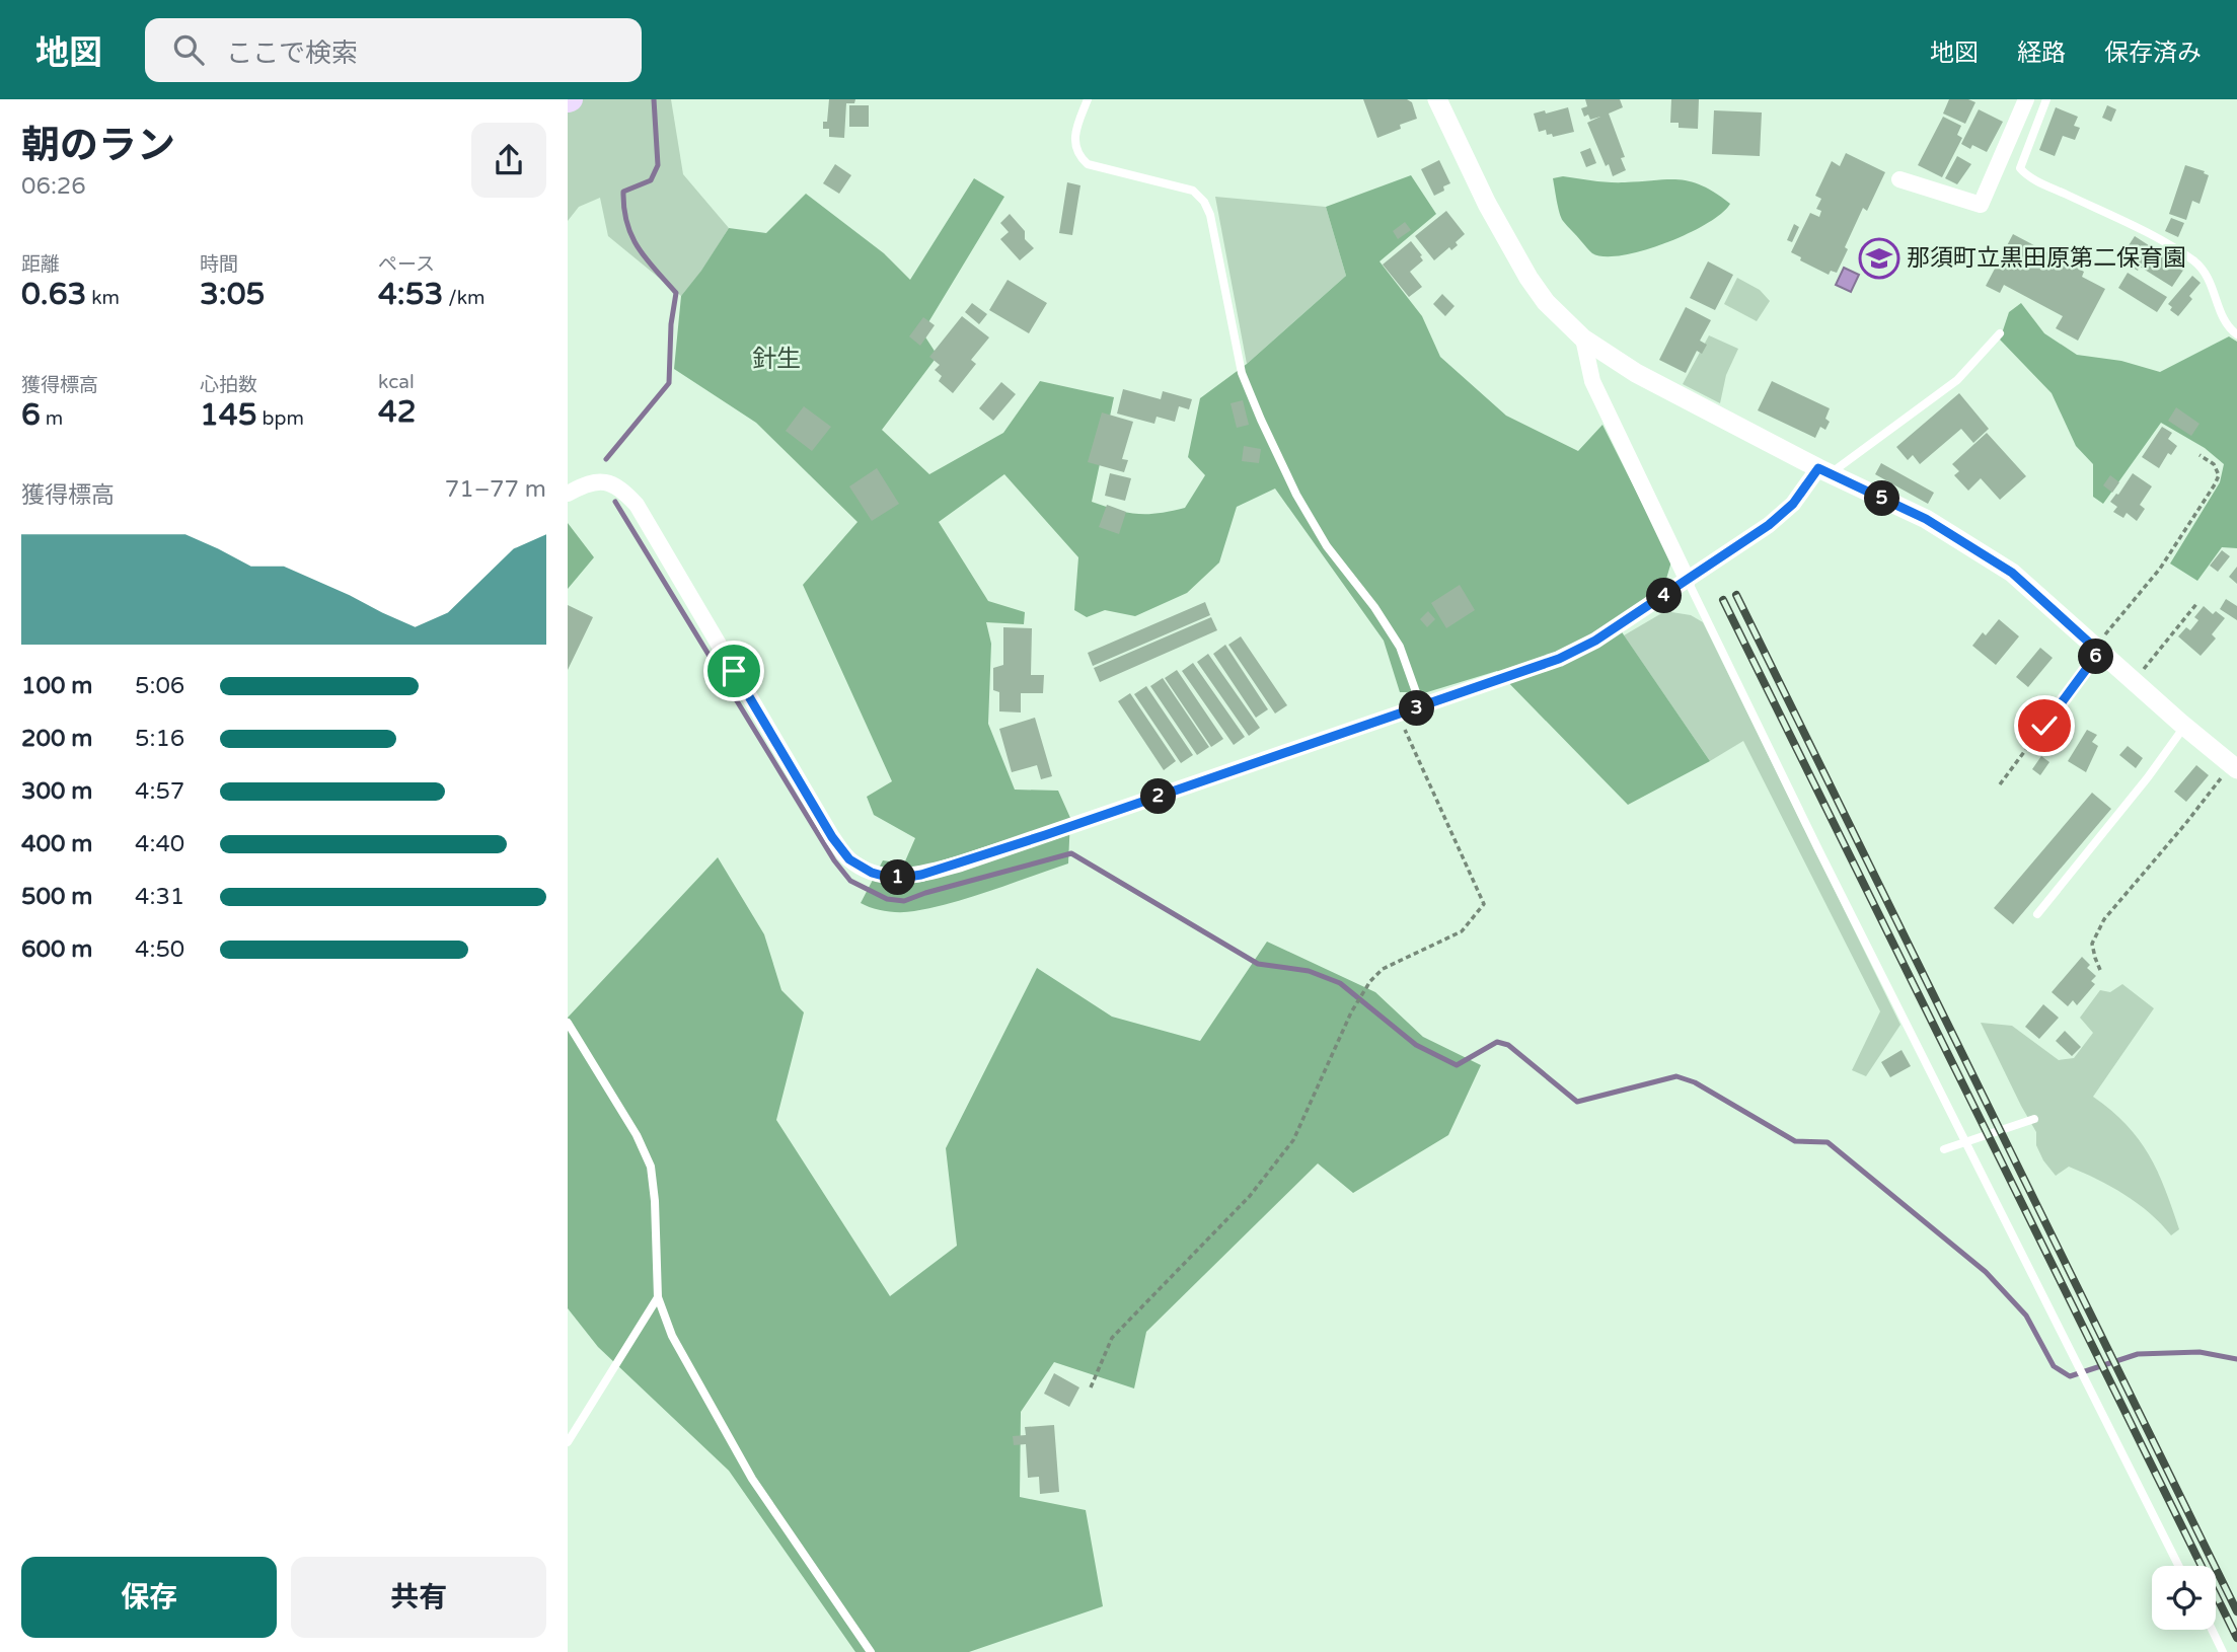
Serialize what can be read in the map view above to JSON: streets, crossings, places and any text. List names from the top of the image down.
{
  "districts": ["針生"],
  "places": {
    "school or university": ["那須町立黒田原第二保育園"]
  },
  "page": {
    "header": "地図",
    "search": "ここで検索",
    "nav": ["地図", "経路", "保存済み"],
    "heading": ["朝のラン", "06:26"],
    "stats": [
      ["距離", "0.63 km"],
      ["時間", "3:05"],
      ["ペース", "4:53 /km"],
      ["獲得標高", "6 m"],
      ["心拍数", "145 bpm"],
      ["kcal", "42"]
    ],
    "chart": ["獲得標高", "71–77 m"],
    "pins": [
      "5",
      "4",
      "6",
      "3",
      "2",
      "1"
    ],
    "list": [
      {
        "name": "100 m",
        "note": "5:06"
      },
      {
        "name": "200 m",
        "note": "5:16"
      },
      {
        "name": "300 m",
        "note": "4:57"
      },
      {
        "name": "400 m",
        "note": "4:40"
      },
      {
        "name": "500 m",
        "note": "4:31"
      },
      {
        "name": "600 m",
        "note": "4:50"
      }
    ],
    "buttons": ["保存", "共有"]
  }
}
